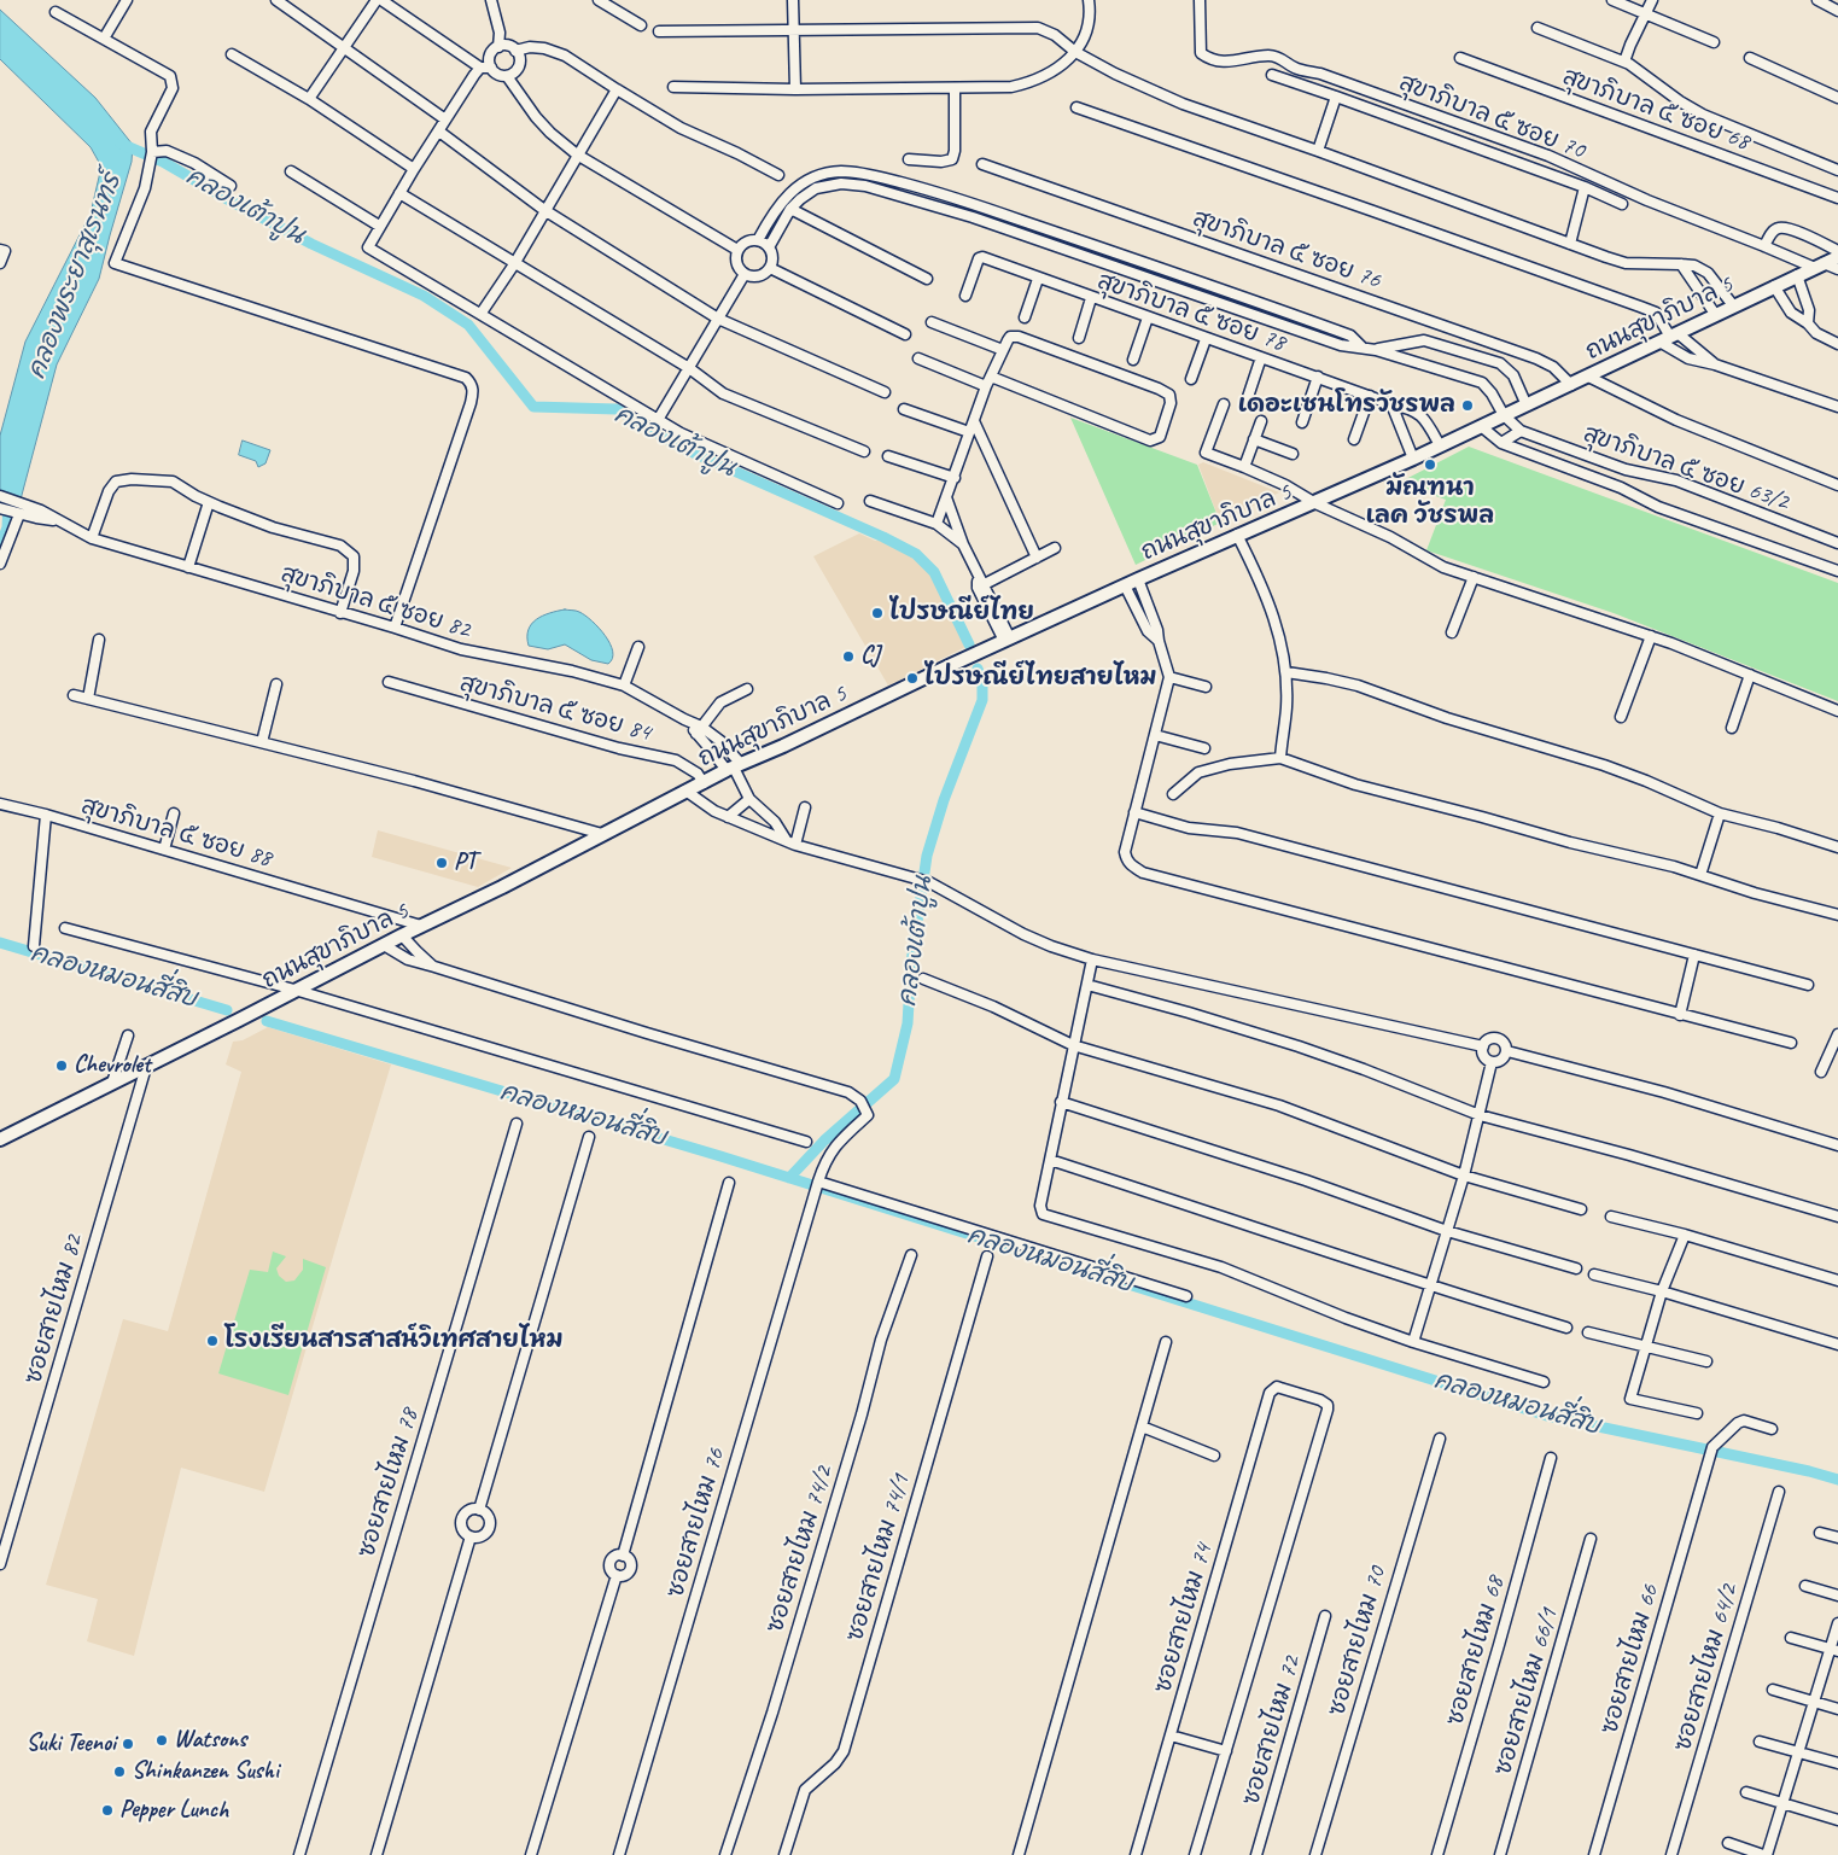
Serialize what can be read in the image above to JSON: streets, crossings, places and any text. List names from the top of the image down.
{
  "streets": {
    "main road": ["ถนนสุขาภิบาล 5"],
    "street": [
      "สุขาภิบาล ๕ ซอย 68",
      "สุขาภิบาล ๕ ซอย 70",
      "สุขาภิบาล ๕ ซอย 76",
      "สุขาภิบาล ๕ ซอย 78",
      "สุขาภิบาล ๕ ซอย 63/2",
      "สุขาภิบาล ๕ ซอย 82",
      "สุขาภิบาล ๕ ซอย 84",
      "สุขาภิบาล ๕ ซอย 88",
      "ซอยสายไหม 82",
      "ซอยสายไหม 78",
      "ซอยสายไหม 76",
      "ซอยสายไหม 74/2",
      "ซอยสายไหม 74/1",
      "ซอยสายไหม 74",
      "ซอยสายไหม 70",
      "ซอยสายไหม 68",
      "ซอยสายไหม 66",
      "ซอยสายไหม 64/2",
      "ซอยสายไหม 66/1",
      "ซอยสายไหม 72"
    ]
  },
  "crossings": [
    ["สุขาภิบาล ๕ ซอย 70", "ถนนสุขาภิบาล 5"],
    ["สุขาภิบาล ๕ ซอย 76", "ถนนสุขาภิบาล 5"],
    ["สุขาภิบาล ๕ ซอย 78", "ถนนสุขาภิบาล 5"],
    ["ถนนสุขาภิบาล 5", "สุขาภิบาล ๕ ซอย 82"],
    ["ถนนสุขาภิบาล 5", "สุขาภิบาล ๕ ซอย 84"],
    ["ถนนสุขาภิบาล 5", "สุขาภิบาล ๕ ซอย 88"],
    ["ถนนสุขาภิบาล 5", "ซอยสายไหม 82"]
  ],
  "water": ["คลองเต้าปูน", "คลองพระยาสุเรนทร์", "คลองหมอนสี่สิบ"],
  "places": [
    "เดอะเซนโทรวัชรพล",
    "มัณฑนา เลค วัชรพล",
    "ไปรษณีย์ไทย",
    "CJ",
    "ไปรษณีย์ไทยสายไหม",
    "PT",
    "Chevrolet",
    "โรงเรียนสารสาสน์วิเทศสายไหม",
    "Watsons",
    "Suki Teenoi",
    "Shinkanzen Sushi",
    "Pepper Lunch"
  ]
}
